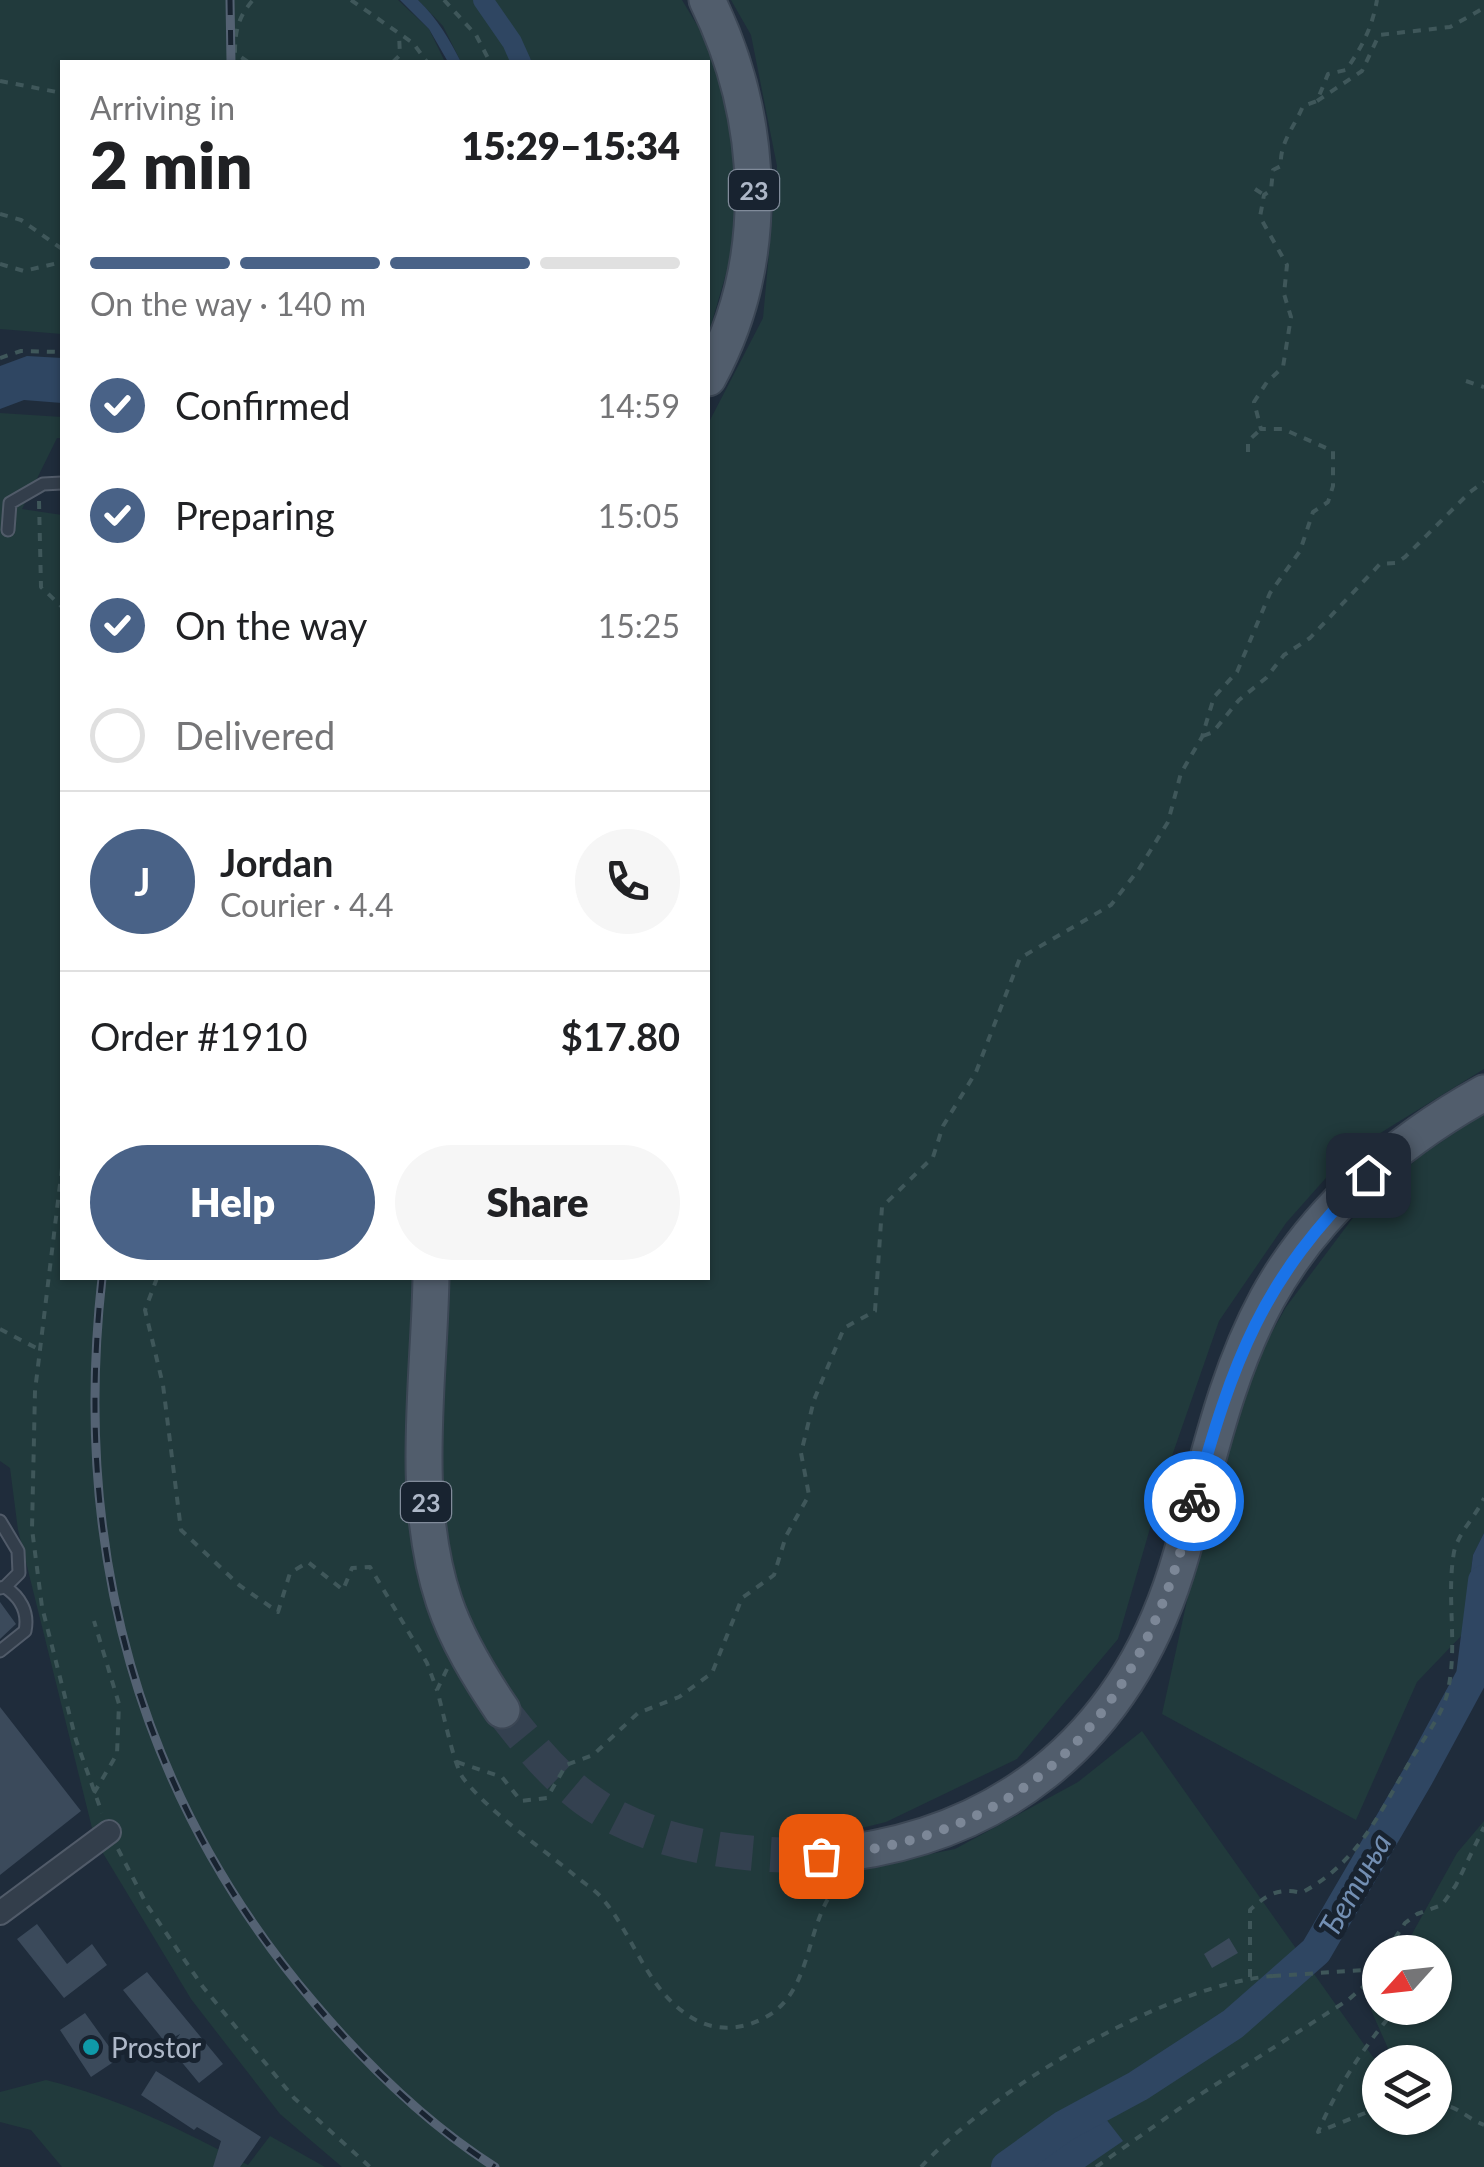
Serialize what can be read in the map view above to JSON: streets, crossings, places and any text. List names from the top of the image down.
{
  "streets": {
    "main road": ["23"]
  },
  "water": ["Ђетиња"],
  "places": ["Prostor"],
  "north": "bottom left",
  "page": {
    "heading": ["2 min", "Arriving in", "15:29–15:34"],
    "panel": [
      "Jordan",
      "Courier · 4.4",
      "Order #1910",
      "$17.80"
    ],
    "bar": "On the way · 140 m",
    "list": [
      ["Confirmed", "14:59"],
      ["Preparing", "15:05"],
      ["On the way", "15:25"],
      "Delivered"
    ],
    "round": "J",
    "buttons": ["Help", "Share"]
  }
}
